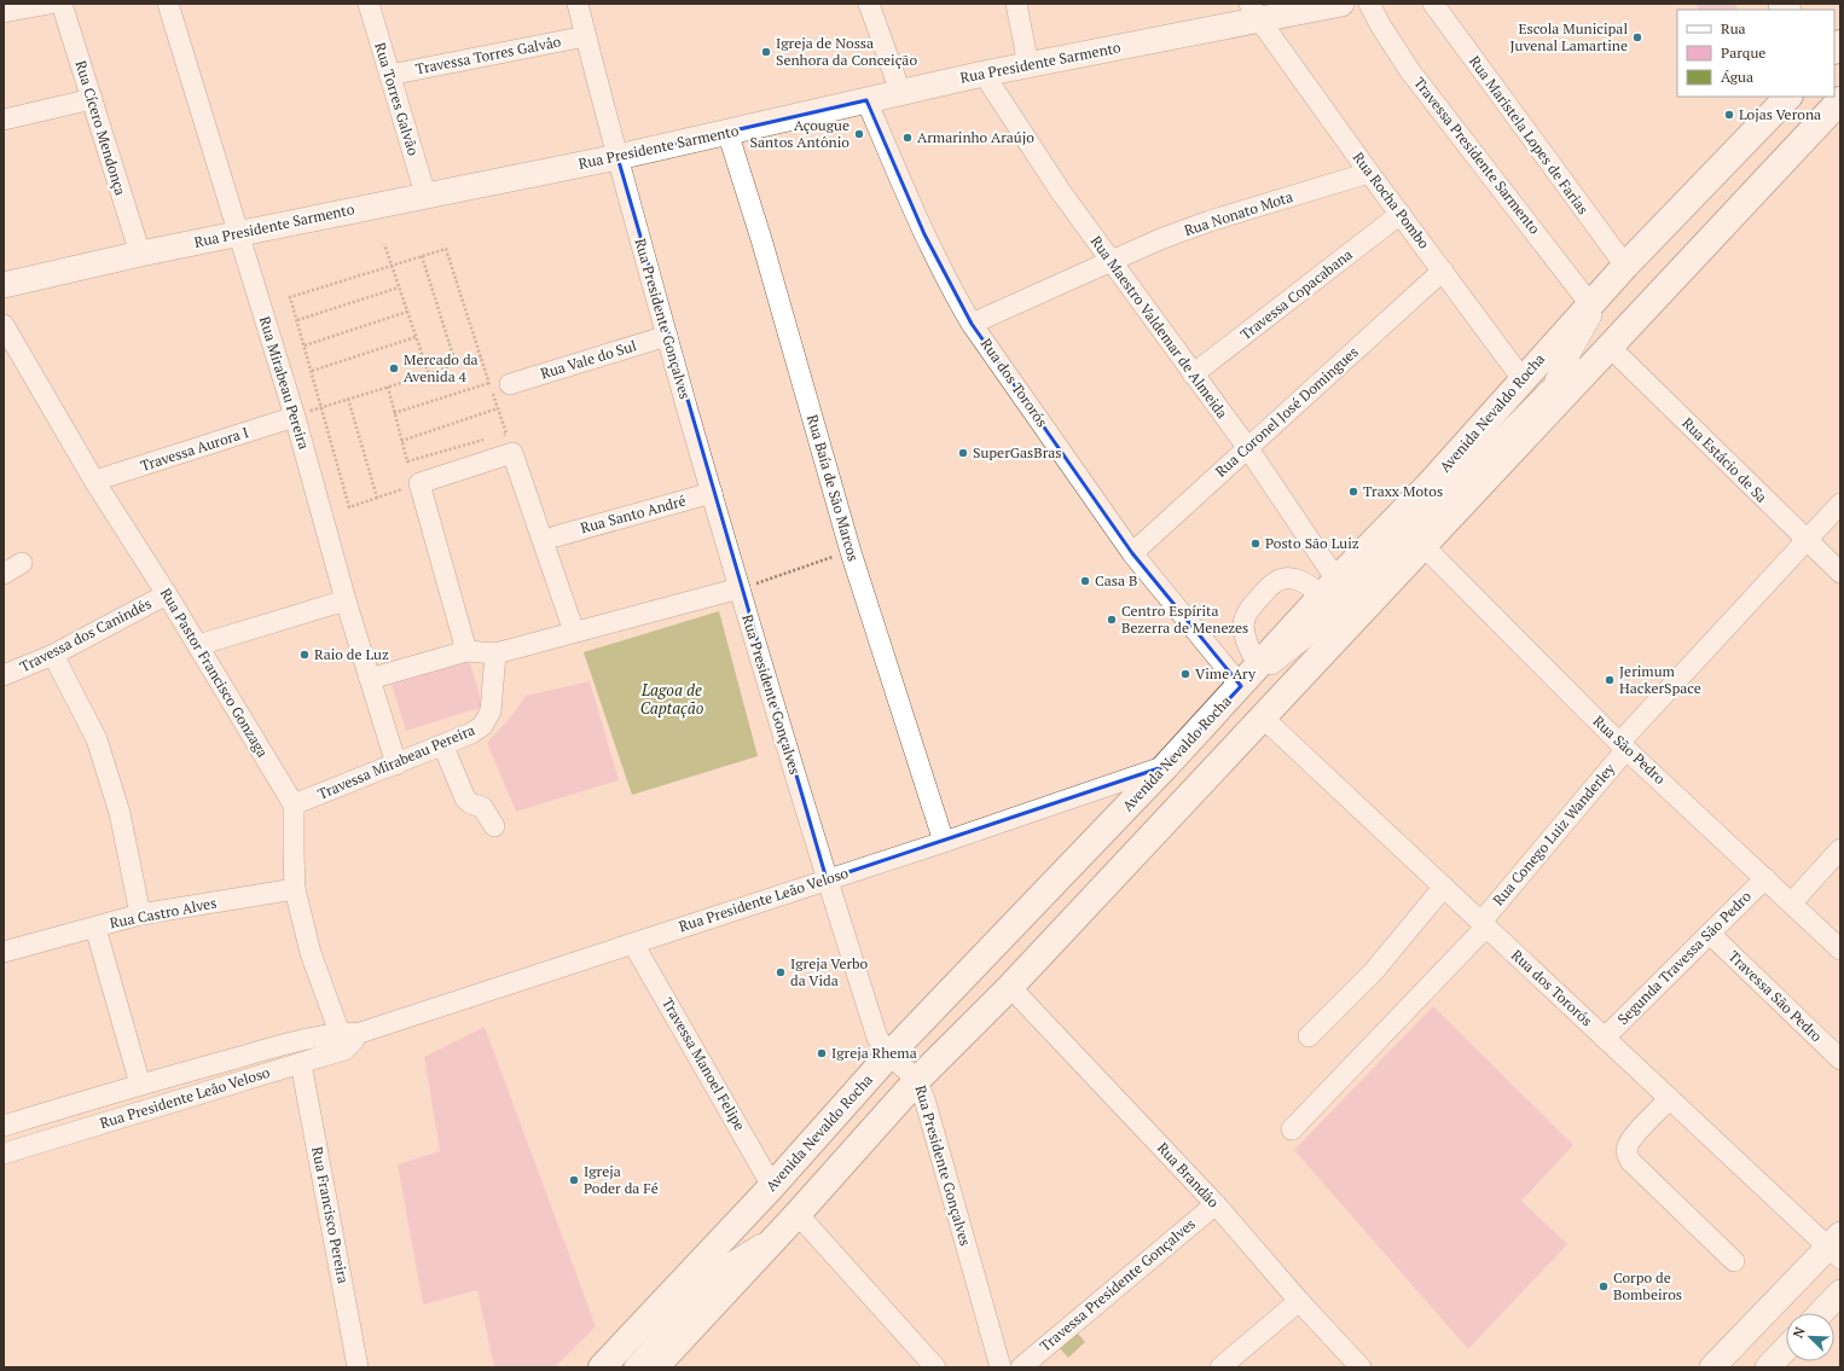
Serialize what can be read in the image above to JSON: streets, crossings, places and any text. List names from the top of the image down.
{
  "streets": {
    "highway": ["Avenida Nevaldo Rocha"],
    "main road": ["Rua Presidente Sarmento"],
    "street": [
      "Travessa Torres Galvâo",
      "Rua Torres Galvão",
      "Rua Cícero Mendonça",
      "Rua Maristela Lopes de Farias",
      "Travessa Presidente Sarmento",
      "Rua Rocha Pombo",
      "Rua Nonato Mota",
      "Travessa Copacabana",
      "Rua Presidente Gonçalves",
      "Rua Maestro Valdemar de Almeida",
      "Rua Vale do Sul",
      "Rua Mirabeau Pereira",
      "Rua dos Tororós",
      "Rua Coronel José Domingues",
      "Travessa Aurora I",
      "Rua Estácio de Sa",
      "Rua Baía de São Marcos",
      "Rua Santo André",
      "Travessa dos Canindés",
      "Rua Pastor Francisco Gonzaga",
      "Rua São Pedro",
      "Travessa Mirabeau Pereira",
      "Rua Conego Luiz Wanderley",
      "Rua Presidente Leão Veloso",
      "Rua Castro Alves",
      "Segunda Travessa São Pedro",
      "Travessa São Pedro",
      "Travessa Manoel Felipe",
      "Rua Brandâo",
      "Rua Francisco Pereira",
      "Travessa Presidente Gonçalves"
    ]
  },
  "crossings": [
    ["Travessa Torres Galvâo", "Rua Torres Galvão"],
    ["Travessa Torres Galvâo", "Rua Presidente Gonçalves"],
    ["Rua Presidente Sarmento", "Rua Torres Galvão"],
    ["Rua Presidente Sarmento", "Rua Cícero Mendonça"],
    ["Rua Presidente Sarmento", "Rua Rocha Pombo"],
    ["Rua Presidente Sarmento", "Rua Presidente Gonçalves"],
    ["Rua Presidente Sarmento", "Rua Maestro Valdemar de Almeida"],
    ["Rua Presidente Sarmento", "Rua Mirabeau Pereira"],
    ["Rua Presidente Sarmento", "Rua dos Tororós"],
    ["Rua Presidente Sarmento", "Rua Baía de São Marcos"],
    ["Rua Maristela Lopes de Farias", "Avenida Nevaldo Rocha"],
    ["Travessa Presidente Sarmento", "Avenida Nevaldo Rocha"],
    ["Rua Rocha Pombo", "Rua Nonato Mota"],
    ["Rua Rocha Pombo", "Travessa Copacabana"],
    ["Rua Rocha Pombo", "Rua Coronel José Domingues"],
    ["Rua Rocha Pombo", "Avenida Nevaldo Rocha"],
    ["Rua Nonato Mota", "Rua Maestro Valdemar de Almeida"],
    ["Rua Nonato Mota", "Rua dos Tororós"],
    ["Travessa Copacabana", "Rua Maestro Valdemar de Almeida"],
    ["Rua Presidente Gonçalves", "Rua Vale do Sul"],
    ["Rua Presidente Gonçalves", "Avenida Nevaldo Rocha"],
    ["Rua Presidente Gonçalves", "Rua Santo André"],
    ["Rua Presidente Gonçalves", "Rua Presidente Leão Veloso"],
    ["Rua Maestro Valdemar de Almeida", "Rua Coronel José Domingues"],
    ["Rua Maestro Valdemar de Almeida", "Avenida Nevaldo Rocha"],
    ["Rua Mirabeau Pereira", "Travessa Aurora I"],
    ["Rua Mirabeau Pereira", "Travessa Mirabeau Pereira"],
    ["Rua dos Tororós", "Rua Coronel José Domingues"],
    ["Rua dos Tororós", "Avenida Nevaldo Rocha"],
    ["Rua dos Tororós", "Rua Conego Luiz Wanderley"],
    ["Rua dos Tororós", "Segunda Travessa São Pedro"],
    ["Avenida Nevaldo Rocha", "Rua Presidente Leão Veloso"],
    ["Avenida Nevaldo Rocha", "Travessa Manoel Felipe"],
    ["Travessa Aurora I", "Rua Pastor Francisco Gonzaga"],
    ["Rua Estácio de Sa", "Rua Conego Luiz Wanderley"],
    ["Rua Baía de São Marcos", "Rua Presidente Leão Veloso"],
    ["Travessa dos Canindés", "Rua Pastor Francisco Gonzaga"],
    ["Rua Pastor Francisco Gonzaga", "Travessa Mirabeau Pereira"],
    ["Rua São Pedro", "Rua Conego Luiz Wanderley"],
    ["Rua São Pedro", "Segunda Travessa São Pedro"],
    ["Rua Presidente Leão Veloso", "Travessa Manoel Felipe"],
    ["Rua Presidente Leão Veloso", "Rua Francisco Pereira"],
    ["Segunda Travessa São Pedro", "Travessa São Pedro"],
    ["Rua Brandâo", "Travessa Presidente Gonçalves"]
  ],
  "water": ["Lagoa de Captação"],
  "places": [
    "Escola Municipal Juvenal Lamartine",
    "Igreja de Nossa Senhora da Conceição",
    "Lojas Verona",
    "Açougue Santos Antônio",
    "Armarinho Araújo",
    "Mercado da Avenida 4",
    "SuperGasBras",
    "Traxx Motos",
    "Posto São Luiz",
    "Casa B",
    "Centro Espírita Bezerra de Menezes",
    "Raio de Luz",
    "Vime Ary",
    "Jerimum HackerSpace",
    "Igreja Verbo da Vida",
    "Igreja Rhema",
    "Igreja Poder da Fé",
    "Corpo de Bombeiros"
  ],
  "legend": ["Rua", "Parque", "Água"],
  "north": "top left"
}
